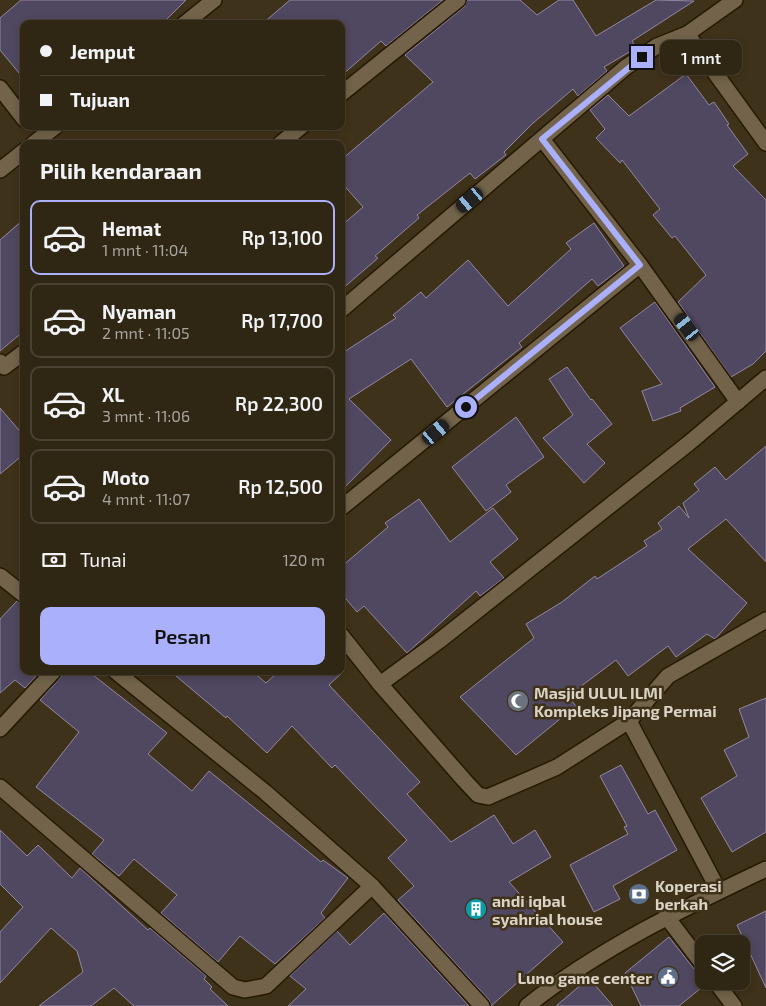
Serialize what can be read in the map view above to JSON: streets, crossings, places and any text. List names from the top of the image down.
{
  "places": {
    "mosque": ["Masjid ULUL ILMI Kompleks Jipang Permai"],
    "bank": ["Koperasi berkah"],
    "building": ["andi iqbal syahrial house"],
    "public building": ["Luno game center"]
  },
  "page": {
    "banner": ["Jemput", "Tujuan"],
    "bubble": "1 mnt",
    "heading": "Pilih kendaraan",
    "list": [
      {
        "name": "Hemat",
        "note": "1 mnt · 11:04",
        "value": "Rp 13,100"
      },
      {
        "name": "Nyaman",
        "note": "2 mnt · 11:05",
        "value": "Rp 17,700"
      },
      {
        "name": "XL",
        "note": "3 mnt · 11:06",
        "value": "Rp 22,300"
      },
      {
        "name": "Moto",
        "note": "4 mnt · 11:07",
        "value": "Rp 12,500"
      }
    ],
    "pay": ["Tunai", "120 m"],
    "buttons": "Pesan"
  }
}
